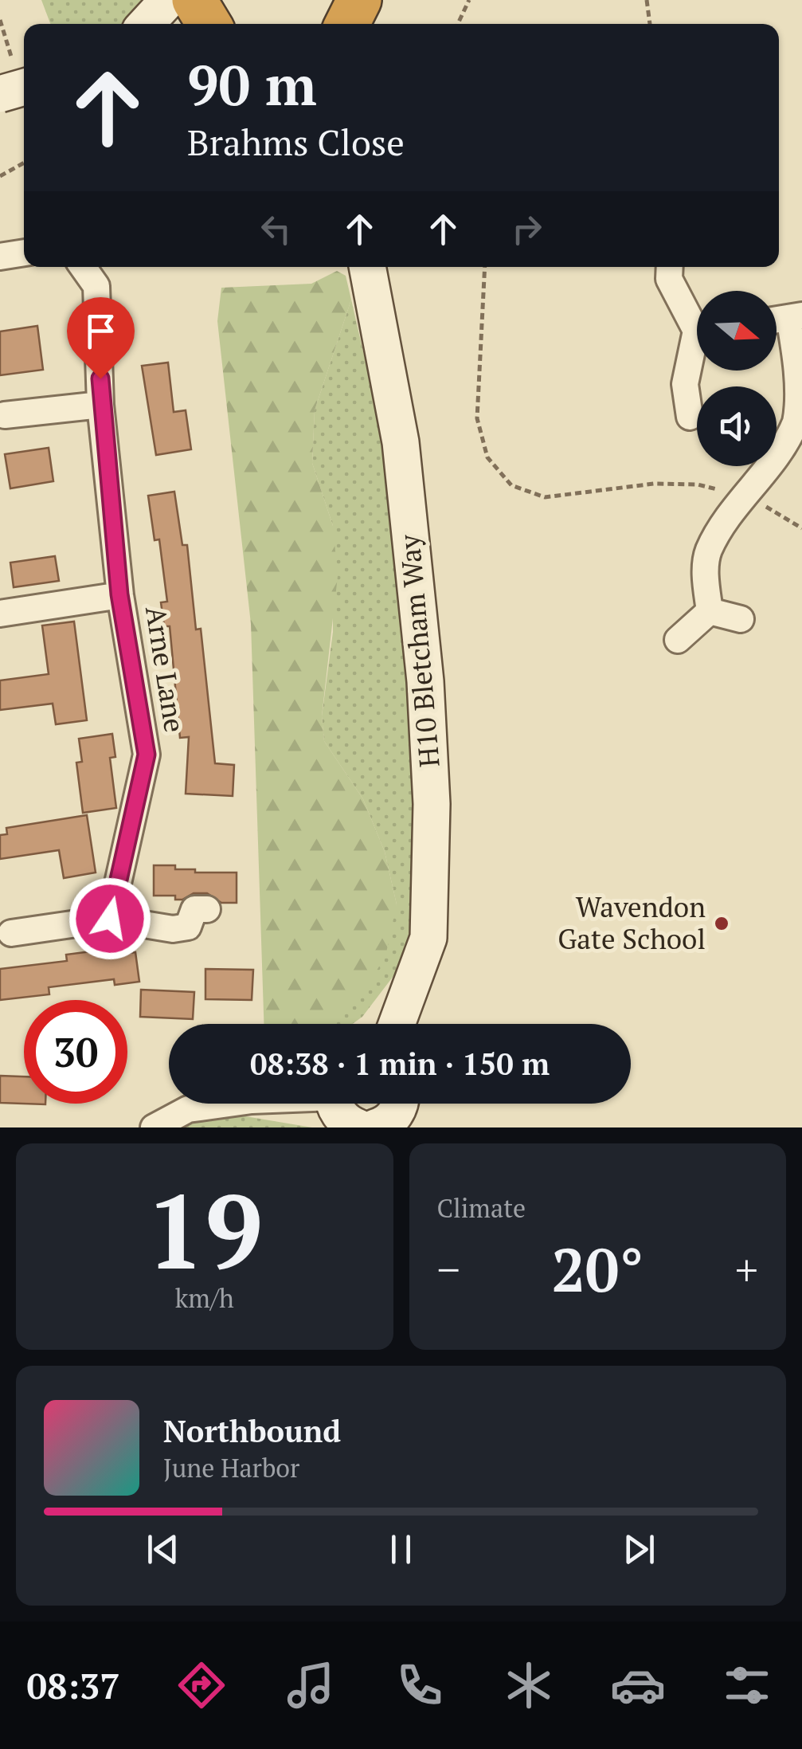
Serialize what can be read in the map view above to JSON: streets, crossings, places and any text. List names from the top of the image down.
{
  "streets": {
    "street": ["H10 Bletcham Way", "Arne Lane"]
  },
  "places": ["Wavendon Gate School"],
  "north": "right",
  "page": {
    "turn": ["90 m", "Brahms Close"],
    "limit": "30",
    "trip": "08:38 · 1 min · 150 m",
    "tile": [
      ["19", "km/h"],
      "Climate"
    ],
    "heat": ["−", "20°", "+"],
    "song": ["Northbound", "June Harbor"],
    "tabs": "08:37"
  }
}
